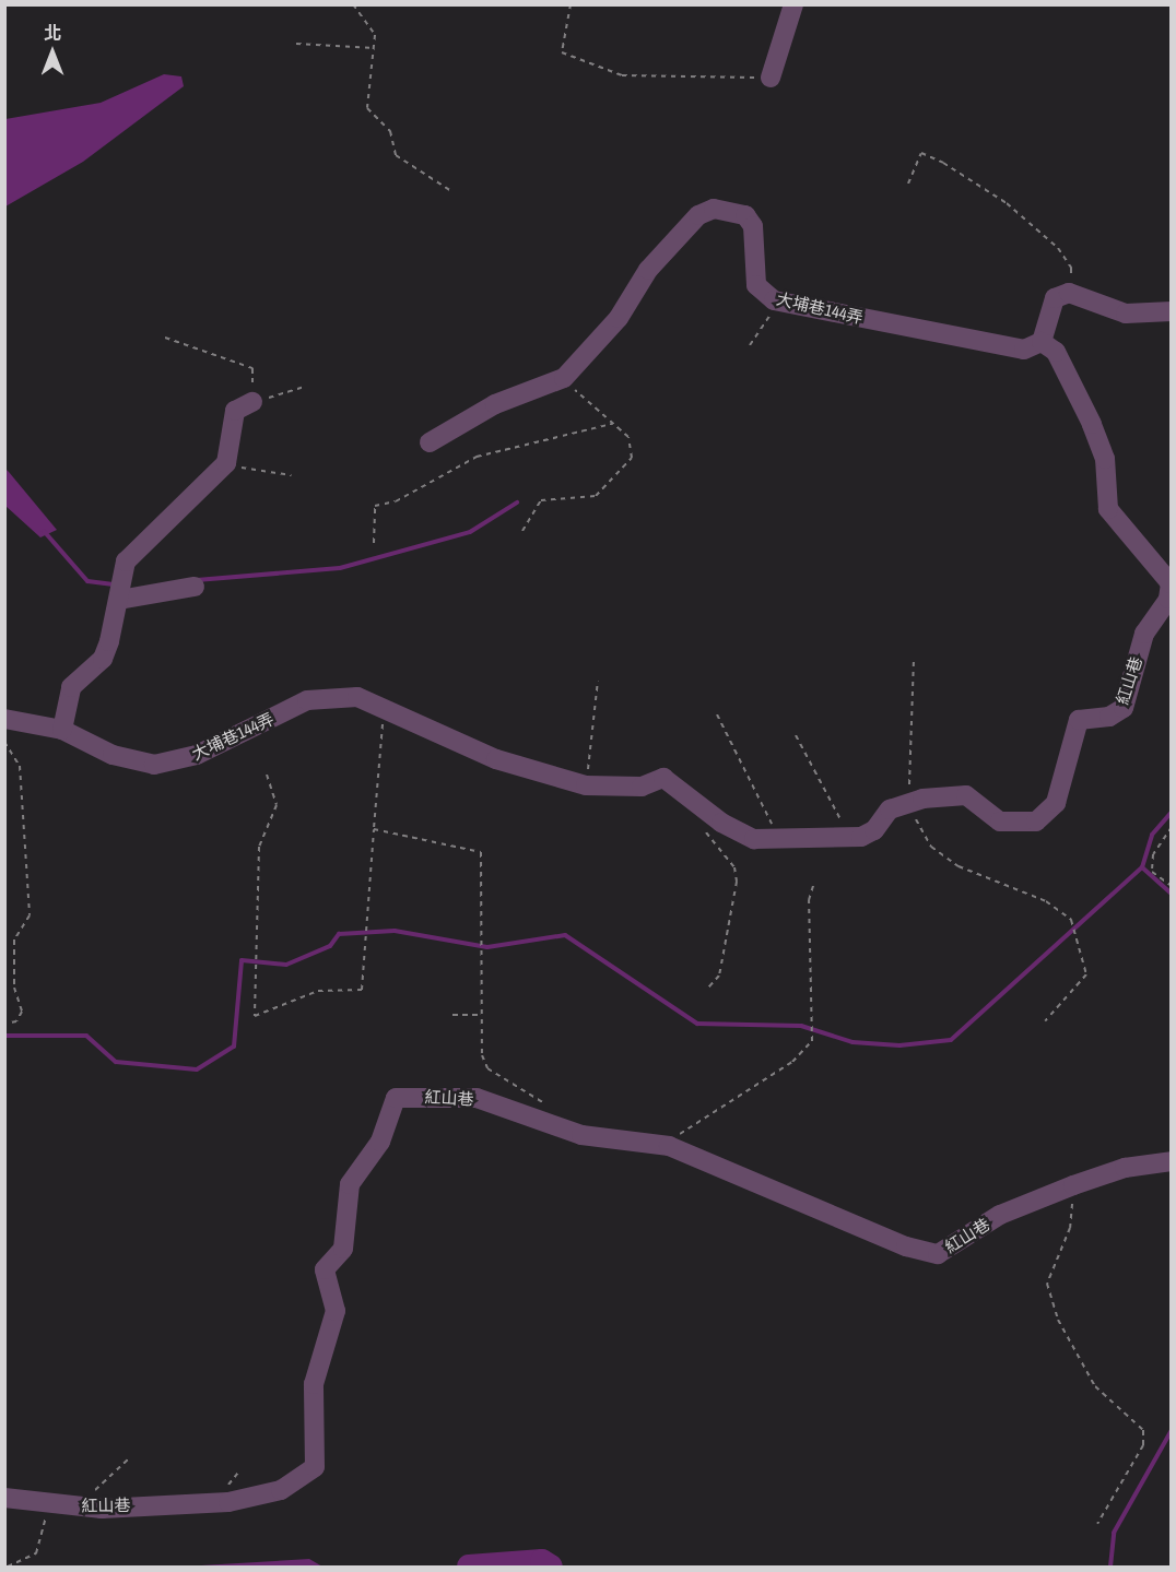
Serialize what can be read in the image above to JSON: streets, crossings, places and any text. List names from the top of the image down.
{
  "streets": {
    "street": ["大埔巷144弄", "紅山巷"]
  },
  "crossings": [
    ["大埔巷144弄", "紅山巷"]
  ],
  "north": "top"
}
